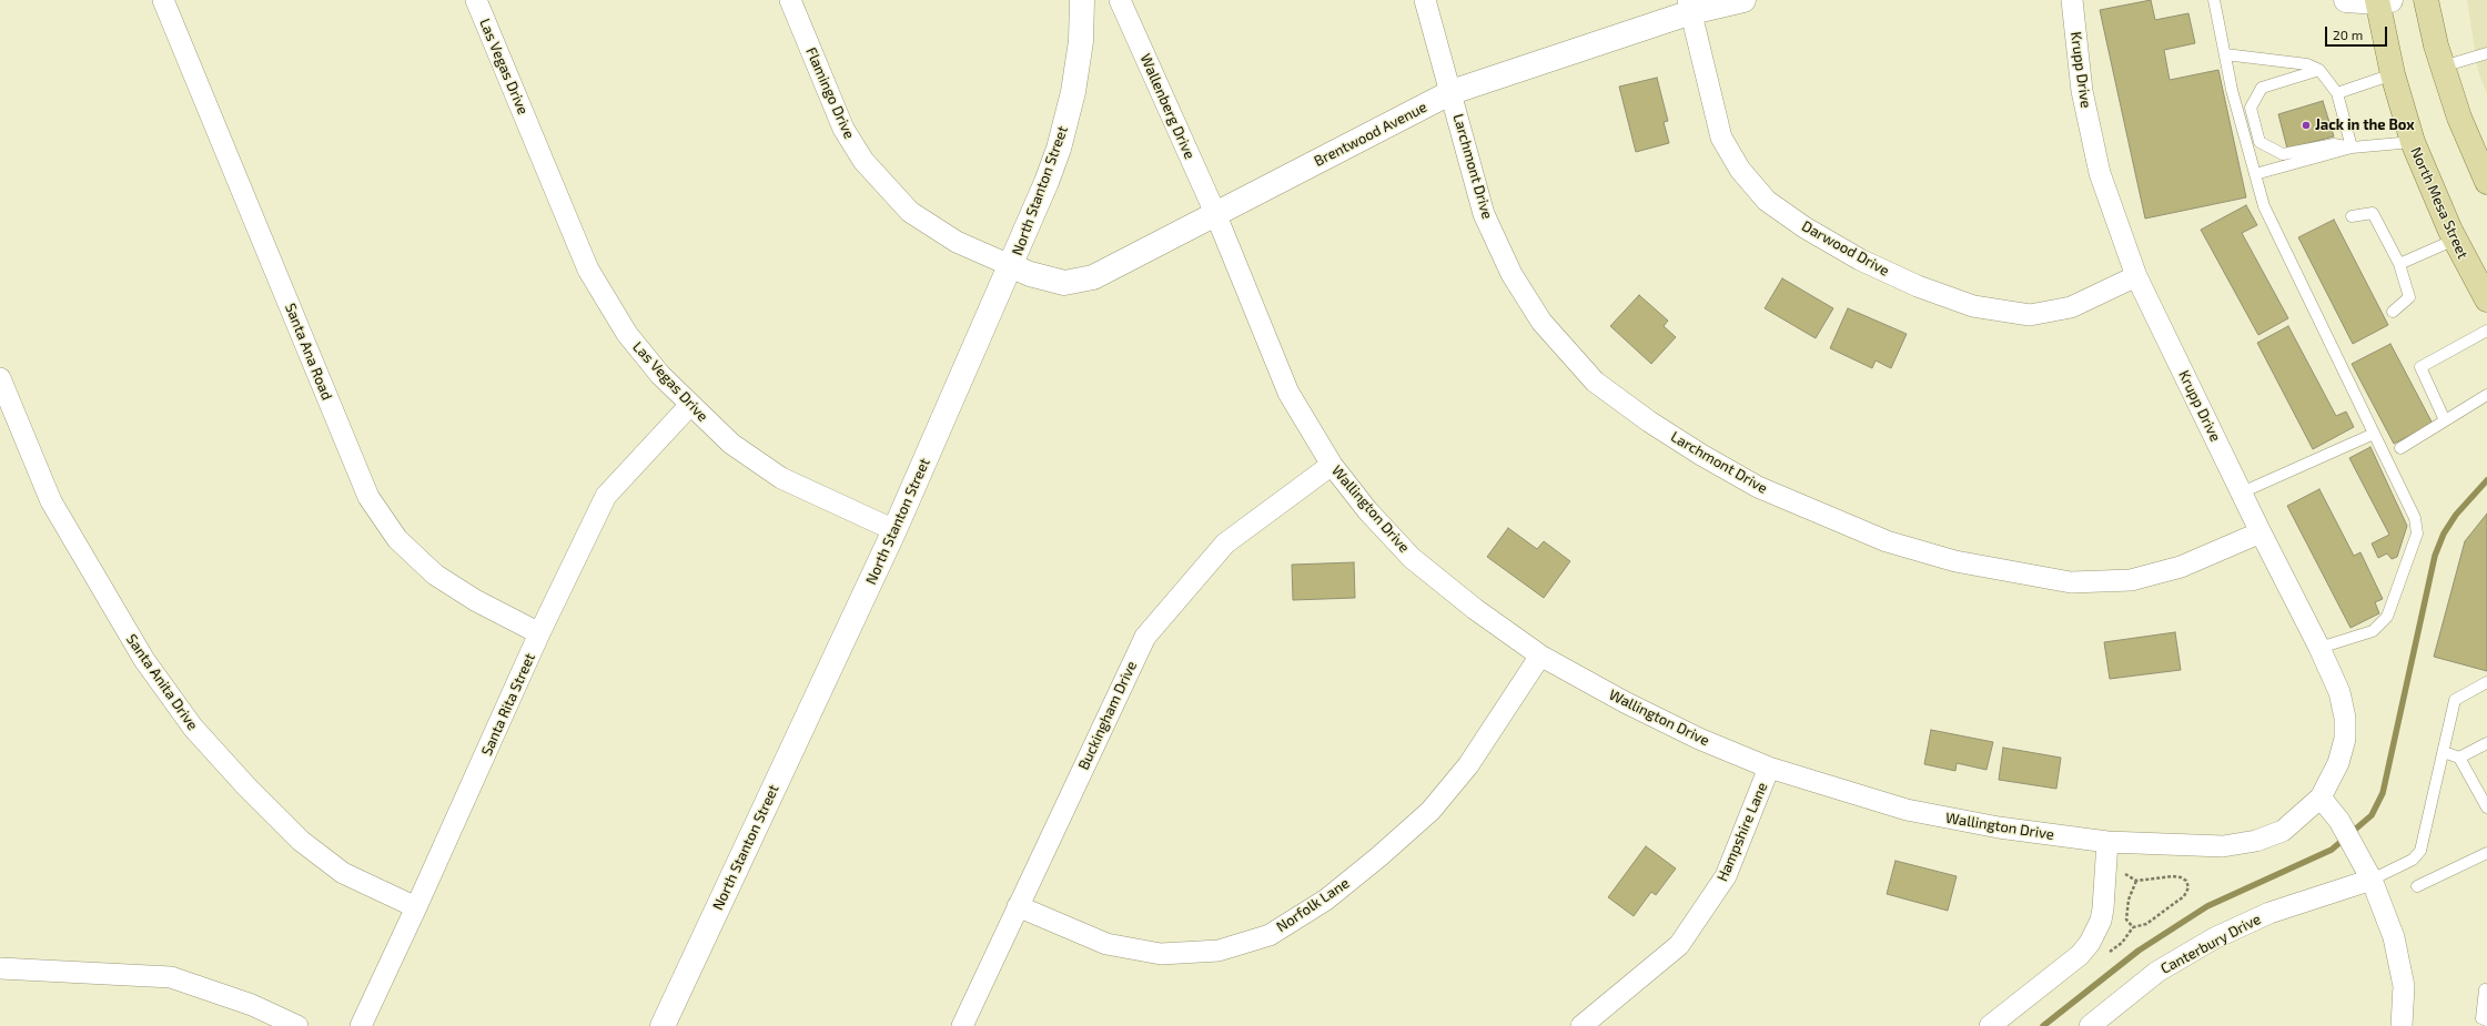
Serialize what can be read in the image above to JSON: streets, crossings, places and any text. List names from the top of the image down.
{
  "streets": {
    "main road": ["North Mesa Street"],
    "street": [
      "Las Vegas Drive",
      "Krupp Drive",
      "Flamingo Drive",
      "Wallenberg Drive",
      "Brentwood Avenue",
      "Larchmont Drive",
      "North Stanton Street",
      "Darwood Drive",
      "Santa Ana Road",
      "Wallington Drive",
      "Santa Anita Drive",
      "Santa Rita Street",
      "Buckingham Drive",
      "Hampshire Lane",
      "Norfolk Lane",
      "Canterbury Drive"
    ]
  },
  "crossings": [
    ["Las Vegas Drive", "North Stanton Street"],
    ["Las Vegas Drive", "Santa Rita Street"],
    ["Krupp Drive", "Larchmont Drive"],
    ["Krupp Drive", "Darwood Drive"],
    ["Krupp Drive", "Wallington Drive"],
    ["Flamingo Drive", "Brentwood Avenue"],
    ["Flamingo Drive", "North Stanton Street"],
    ["Wallenberg Drive", "Brentwood Avenue"],
    ["Wallenberg Drive", "Wallington Drive"],
    ["Brentwood Avenue", "Larchmont Drive"],
    ["Brentwood Avenue", "North Stanton Street"],
    ["Brentwood Avenue", "Darwood Drive"],
    ["Brentwood Avenue", "Wallington Drive"],
    ["Santa Ana Road", "Santa Rita Street"],
    ["Wallington Drive", "Buckingham Drive"],
    ["Wallington Drive", "Hampshire Lane"],
    ["Wallington Drive", "Norfolk Lane"],
    ["Santa Anita Drive", "Santa Rita Street"],
    ["Buckingham Drive", "Norfolk Lane"]
  ],
  "places": ["Jack in the Box"],
  "scale_bar": "20 m"
}
